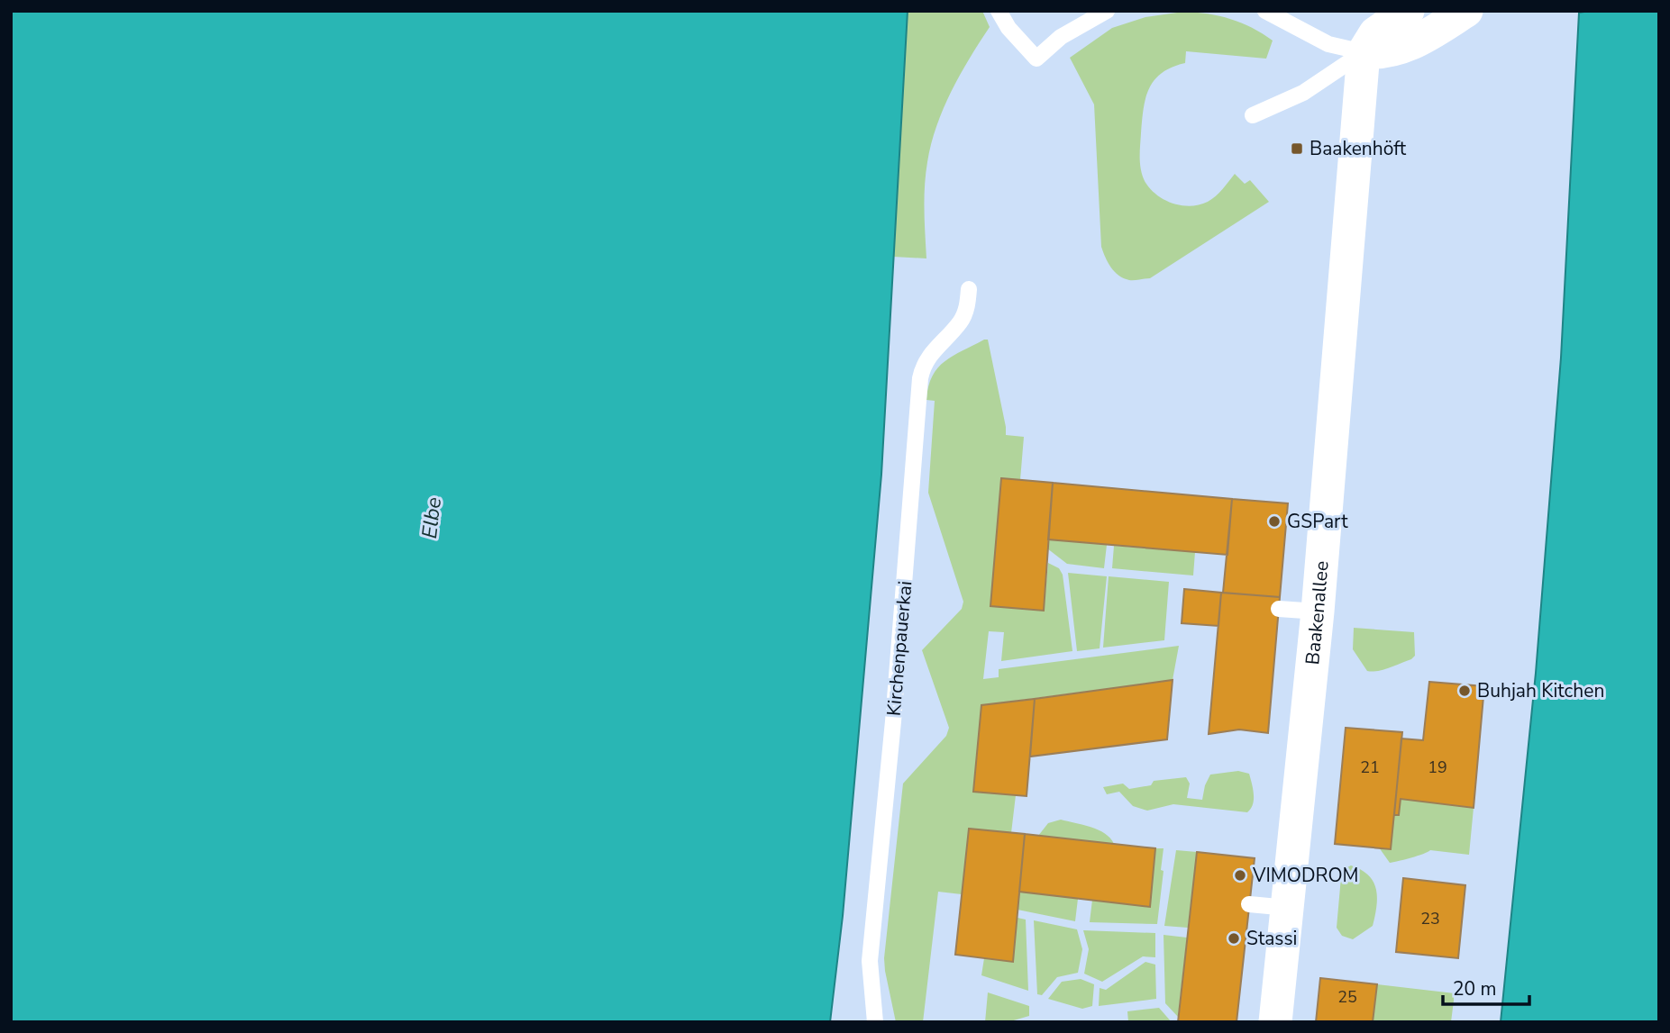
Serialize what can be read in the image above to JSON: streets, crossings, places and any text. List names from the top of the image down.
{
  "streets": {
    "street": ["Baakenallee"],
    "lane": ["Kirchenpauerkai"]
  },
  "water": ["Elbe"],
  "places": {
    "transit": ["Baakenhöft"],
    "other": [
      "GSPart",
      "Buhjah Kitchen",
      "VIMODROM",
      "Stassi"
    ]
  },
  "house_numbers": [
    "21",
    "19",
    "23",
    "25"
  ],
  "scale_bar": "20 m"
}
